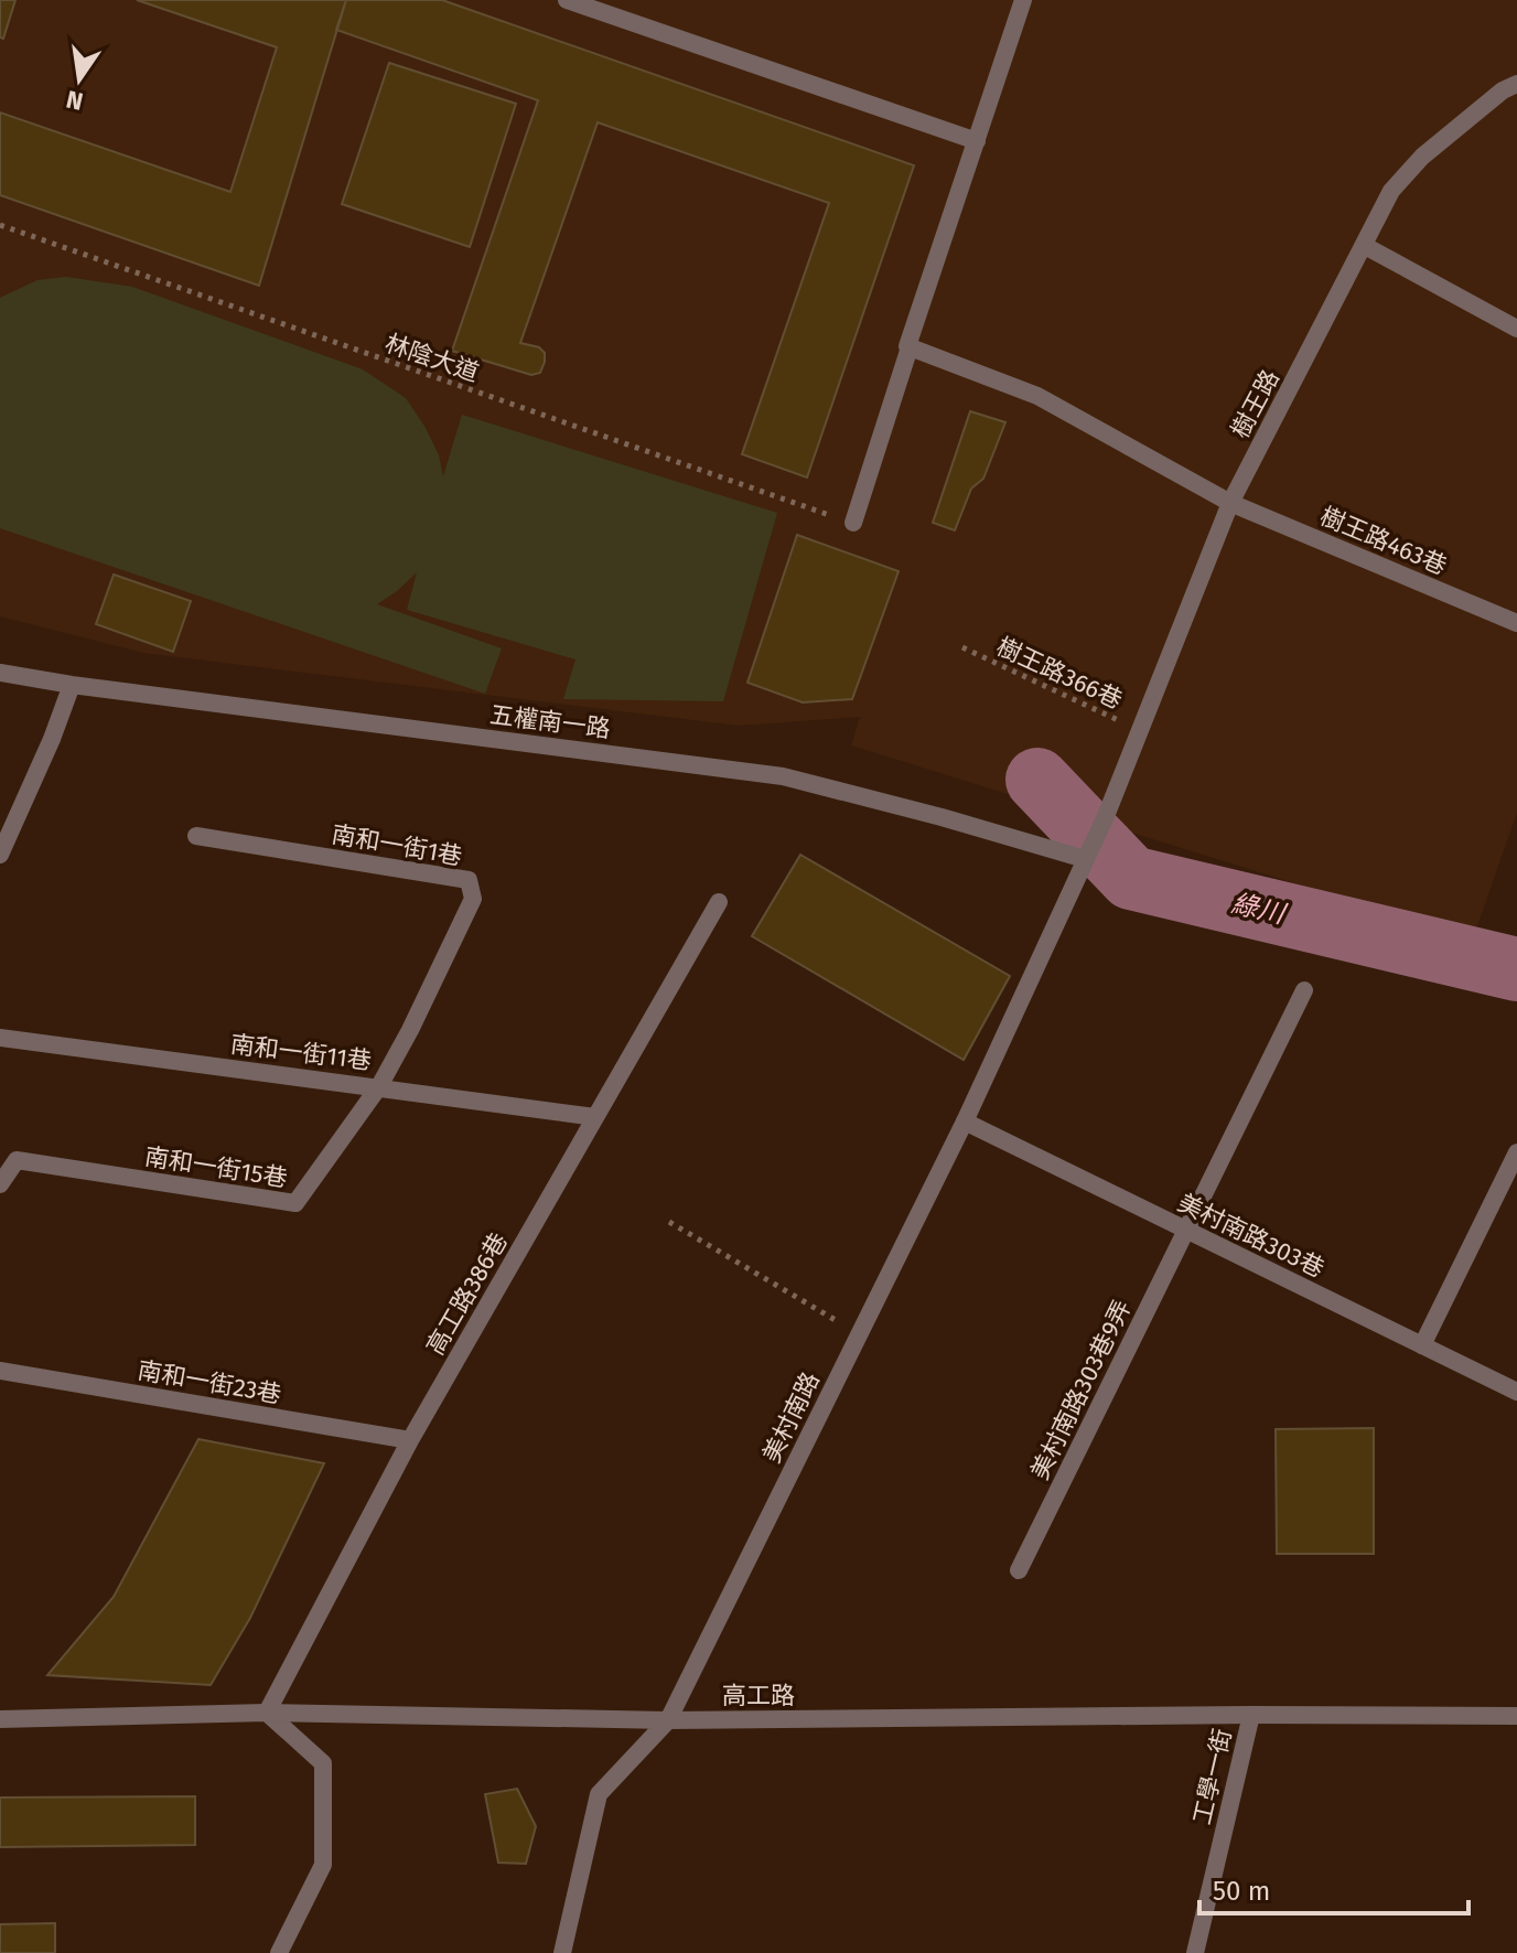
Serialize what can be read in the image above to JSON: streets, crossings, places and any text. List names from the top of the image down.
{
  "streets": {
    "street": [
      "樹王路",
      "樹王路463巷",
      "五權南一路",
      "南和一街1巷",
      "南和一街11巷",
      "南和一街15巷",
      "美村南路303巷",
      "高工路386巷",
      "南和一街23巷",
      "美村南路303巷9弄",
      "美村南路",
      "高工路",
      "工學一街"
    ],
    "path": ["林陰大道", "樹王路366巷"]
  },
  "crossings": [
    ["樹王路", "樹王路463巷"],
    ["樹王路", "樹王路366巷"],
    ["樹王路", "五權南一路"],
    ["樹王路", "美村南路"],
    ["五權南一路", "美村南路"],
    ["南和一街1巷", "南和一街11巷"],
    ["南和一街1巷", "南和一街15巷"],
    ["南和一街11巷", "南和一街15巷"],
    ["南和一街11巷", "高工路386巷"],
    ["美村南路303巷", "美村南路303巷9弄"],
    ["美村南路303巷", "美村南路"],
    ["高工路386巷", "南和一街23巷"],
    ["高工路386巷", "高工路"],
    ["美村南路", "高工路"],
    ["高工路", "工學一街"]
  ],
  "water": ["綠川"],
  "scale_bar": "50 m",
  "north": "bottom"
}
